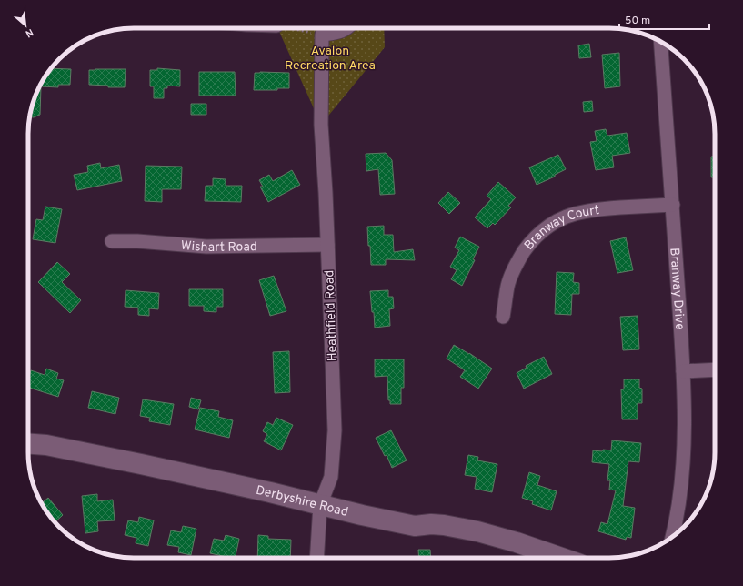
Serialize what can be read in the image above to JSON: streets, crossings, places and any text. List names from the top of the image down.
{
  "streets": {
    "street": [
      "Branway Court",
      "Wishart Road",
      "Branway Drive",
      "Heathfield Road",
      "Derbyshire Road"
    ]
  },
  "crossings": [
    ["Branway Court", "Branway Drive"],
    ["Wishart Road", "Heathfield Road"],
    ["Heathfield Road", "Derbyshire Road"]
  ],
  "parks": ["Avalon Recreation Area"],
  "scale_bar": "50 m",
  "north": "bottom right"
}
